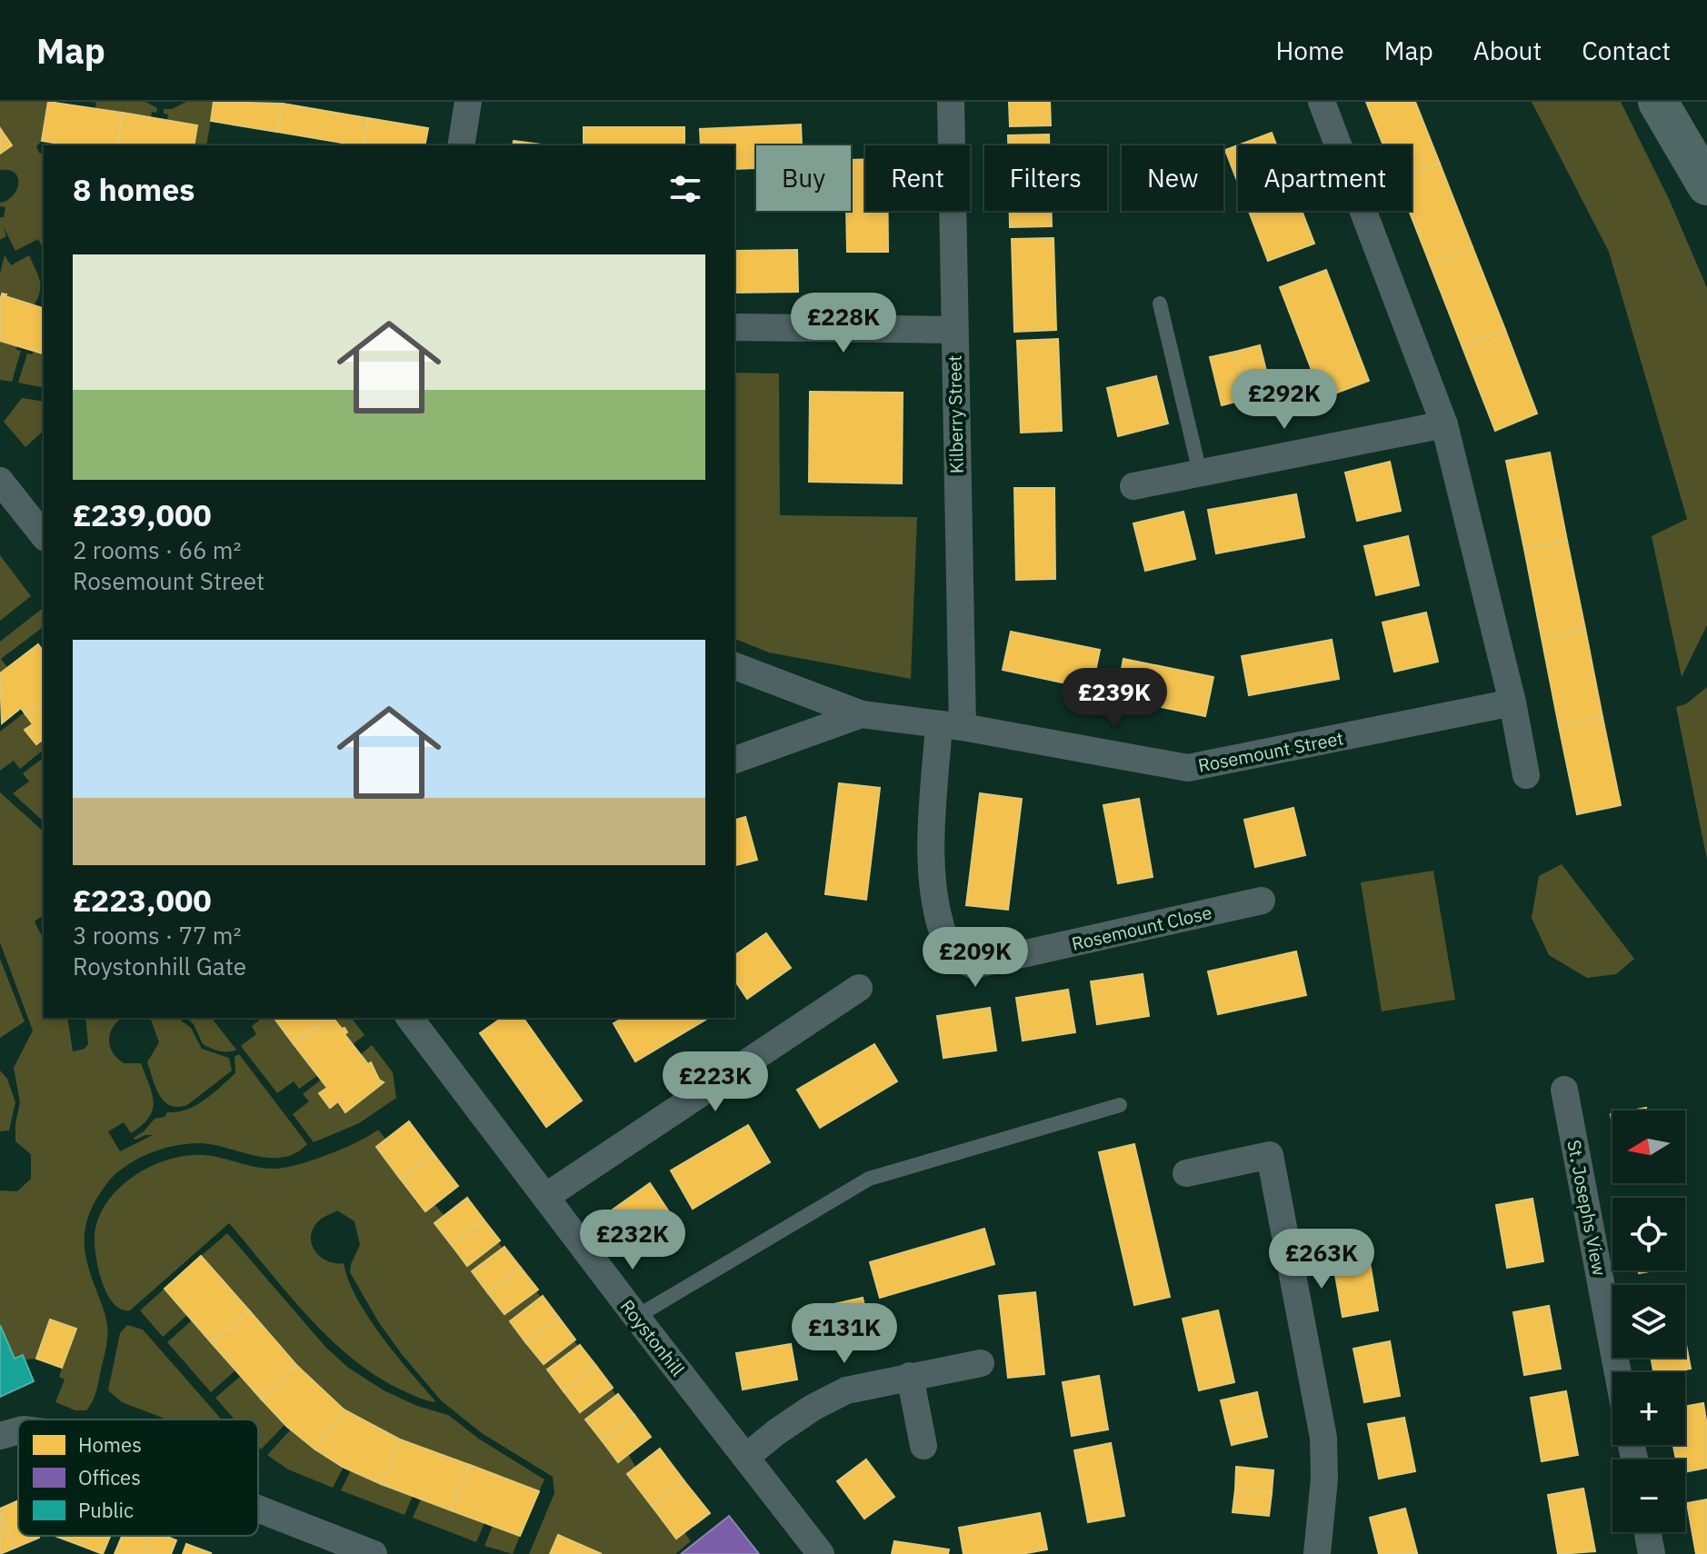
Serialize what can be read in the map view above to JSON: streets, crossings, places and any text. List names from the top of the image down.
{
  "streets": {
    "street": [
      "Kilberry Street",
      "Rosemount Street",
      "Rosemount Close",
      "St. Josephs View",
      "Roystonhill"
    ]
  },
  "crossings": [
    ["Kilberry Street", "Rosemount Street"],
    ["Kilberry Street", "Rosemount Close"],
    ["Rosemount Street", "Rosemount Close"]
  ],
  "legend": ["Homes", "Offices", "Public"],
  "north": "left",
  "page": {
    "header": "Map",
    "nav": [
      "Home",
      "Map",
      "About",
      "Contact"
    ],
    "chip": [
      "Buy",
      "Rent",
      "Filters",
      "New",
      "Apartment"
    ],
    "heading": "8 homes",
    "list": [
      {
        "name": "£239,000",
        "note": "2 rooms · 66 m² · Rosemount Street"
      },
      {
        "name": "£223,000",
        "note": "3 rooms · 77 m² · Roystonhill Gate"
      }
    ],
    "price": [
      "£228K",
      "£292K",
      "£239K",
      "£209K",
      "£223K",
      "£232K",
      "£263K",
      "£131K"
    ],
    "map_buttons": ["+", "−"]
  }
}
